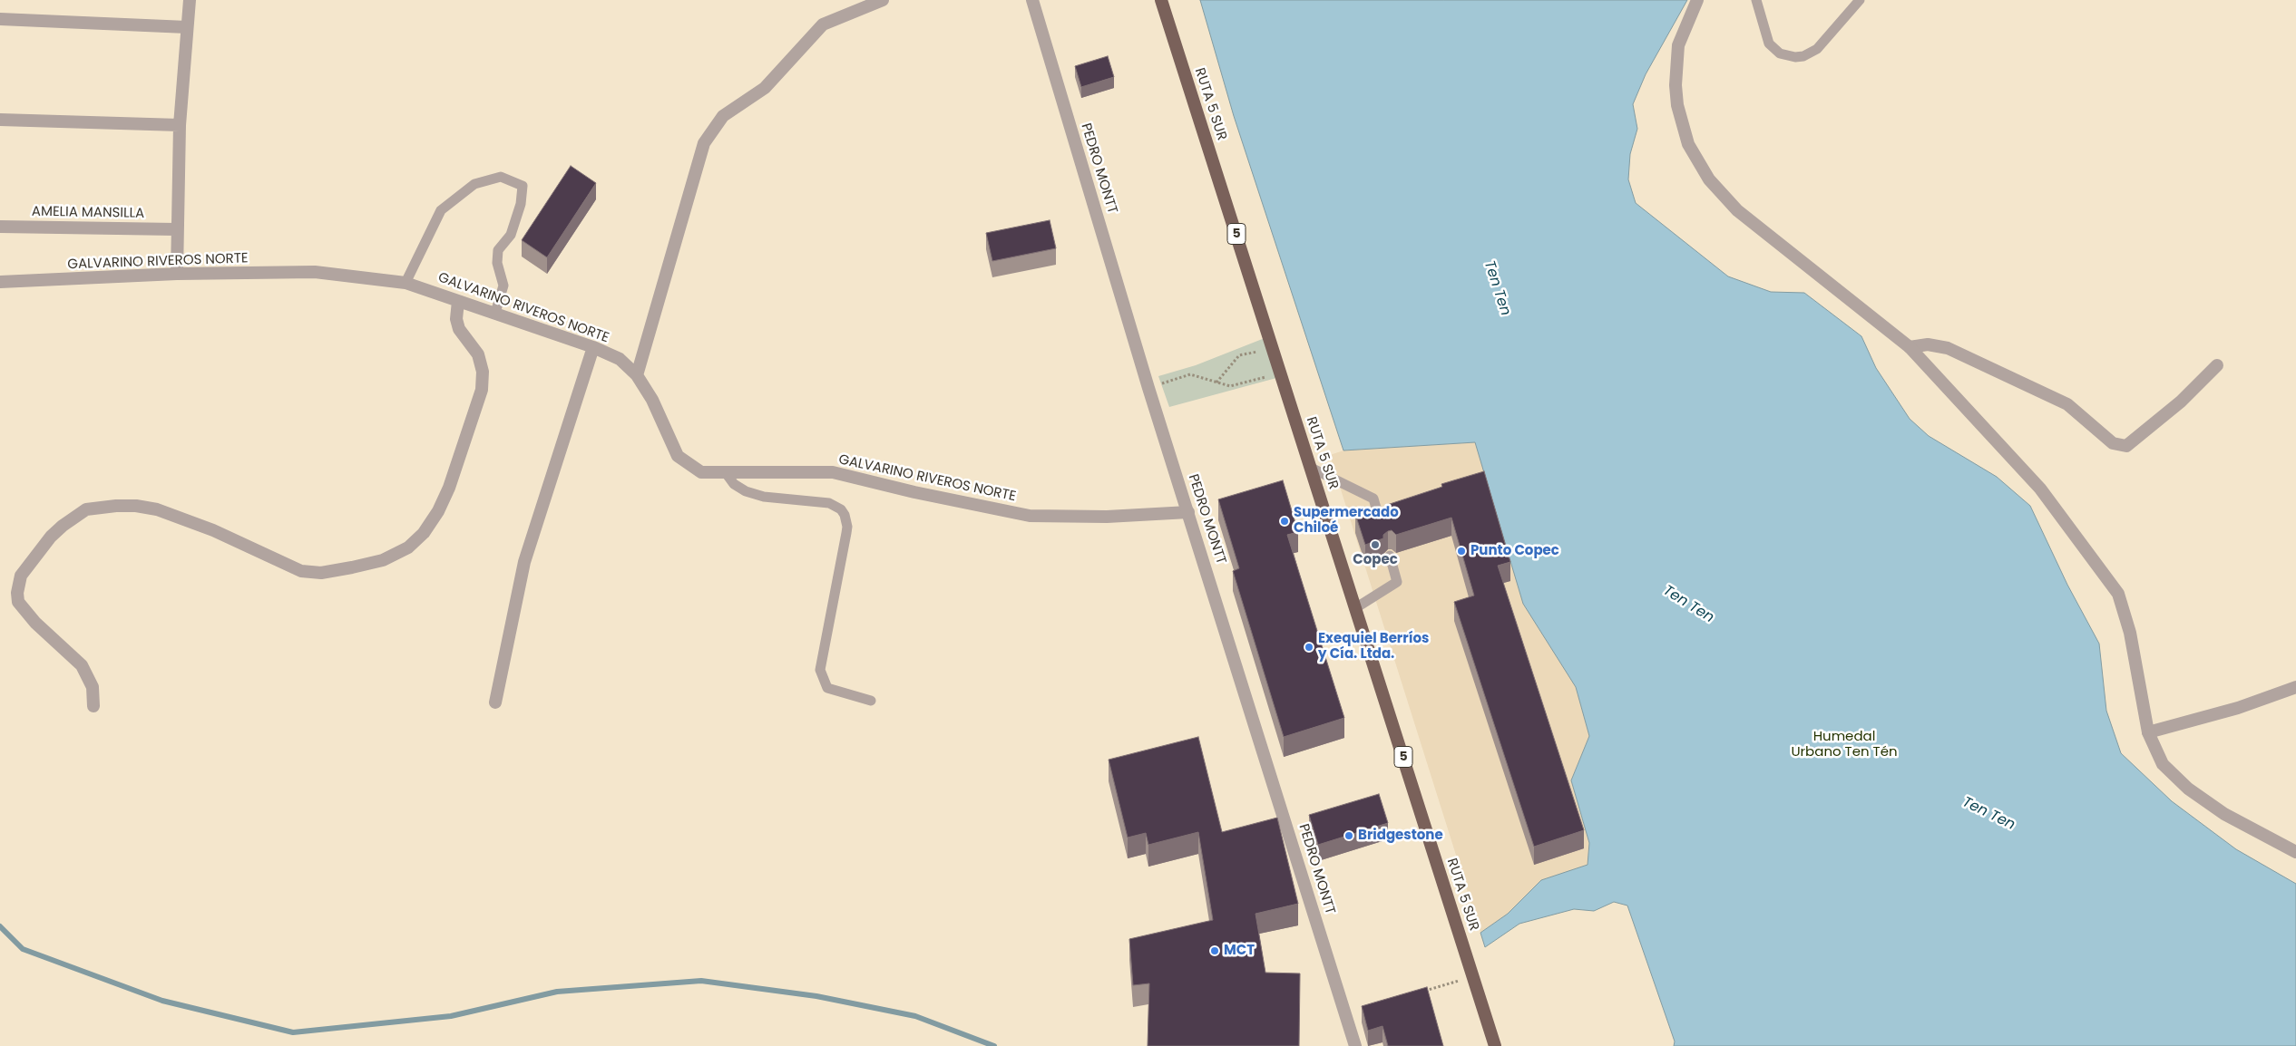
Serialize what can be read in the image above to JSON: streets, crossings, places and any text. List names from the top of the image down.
{
  "streets": {
    "highway": ["RUTA 5 SUR", "5"],
    "street": ["PEDRO MONTT", "AMELIA MANSILLA", "GALVARINO RIVEROS NORTE"]
  },
  "crossings": [
    ["PEDRO MONTT", "GALVARINO RIVEROS NORTE"]
  ],
  "water": ["Ten Ten"],
  "parks": ["Humedal Urbano Ten Tén"],
  "places": [
    "Supermercado Chiloé",
    "Copec",
    "Punto Copec",
    "Exequiel Berríos y Cía. Ltda.",
    "Bridgestone",
    "MCT"
  ]
}
